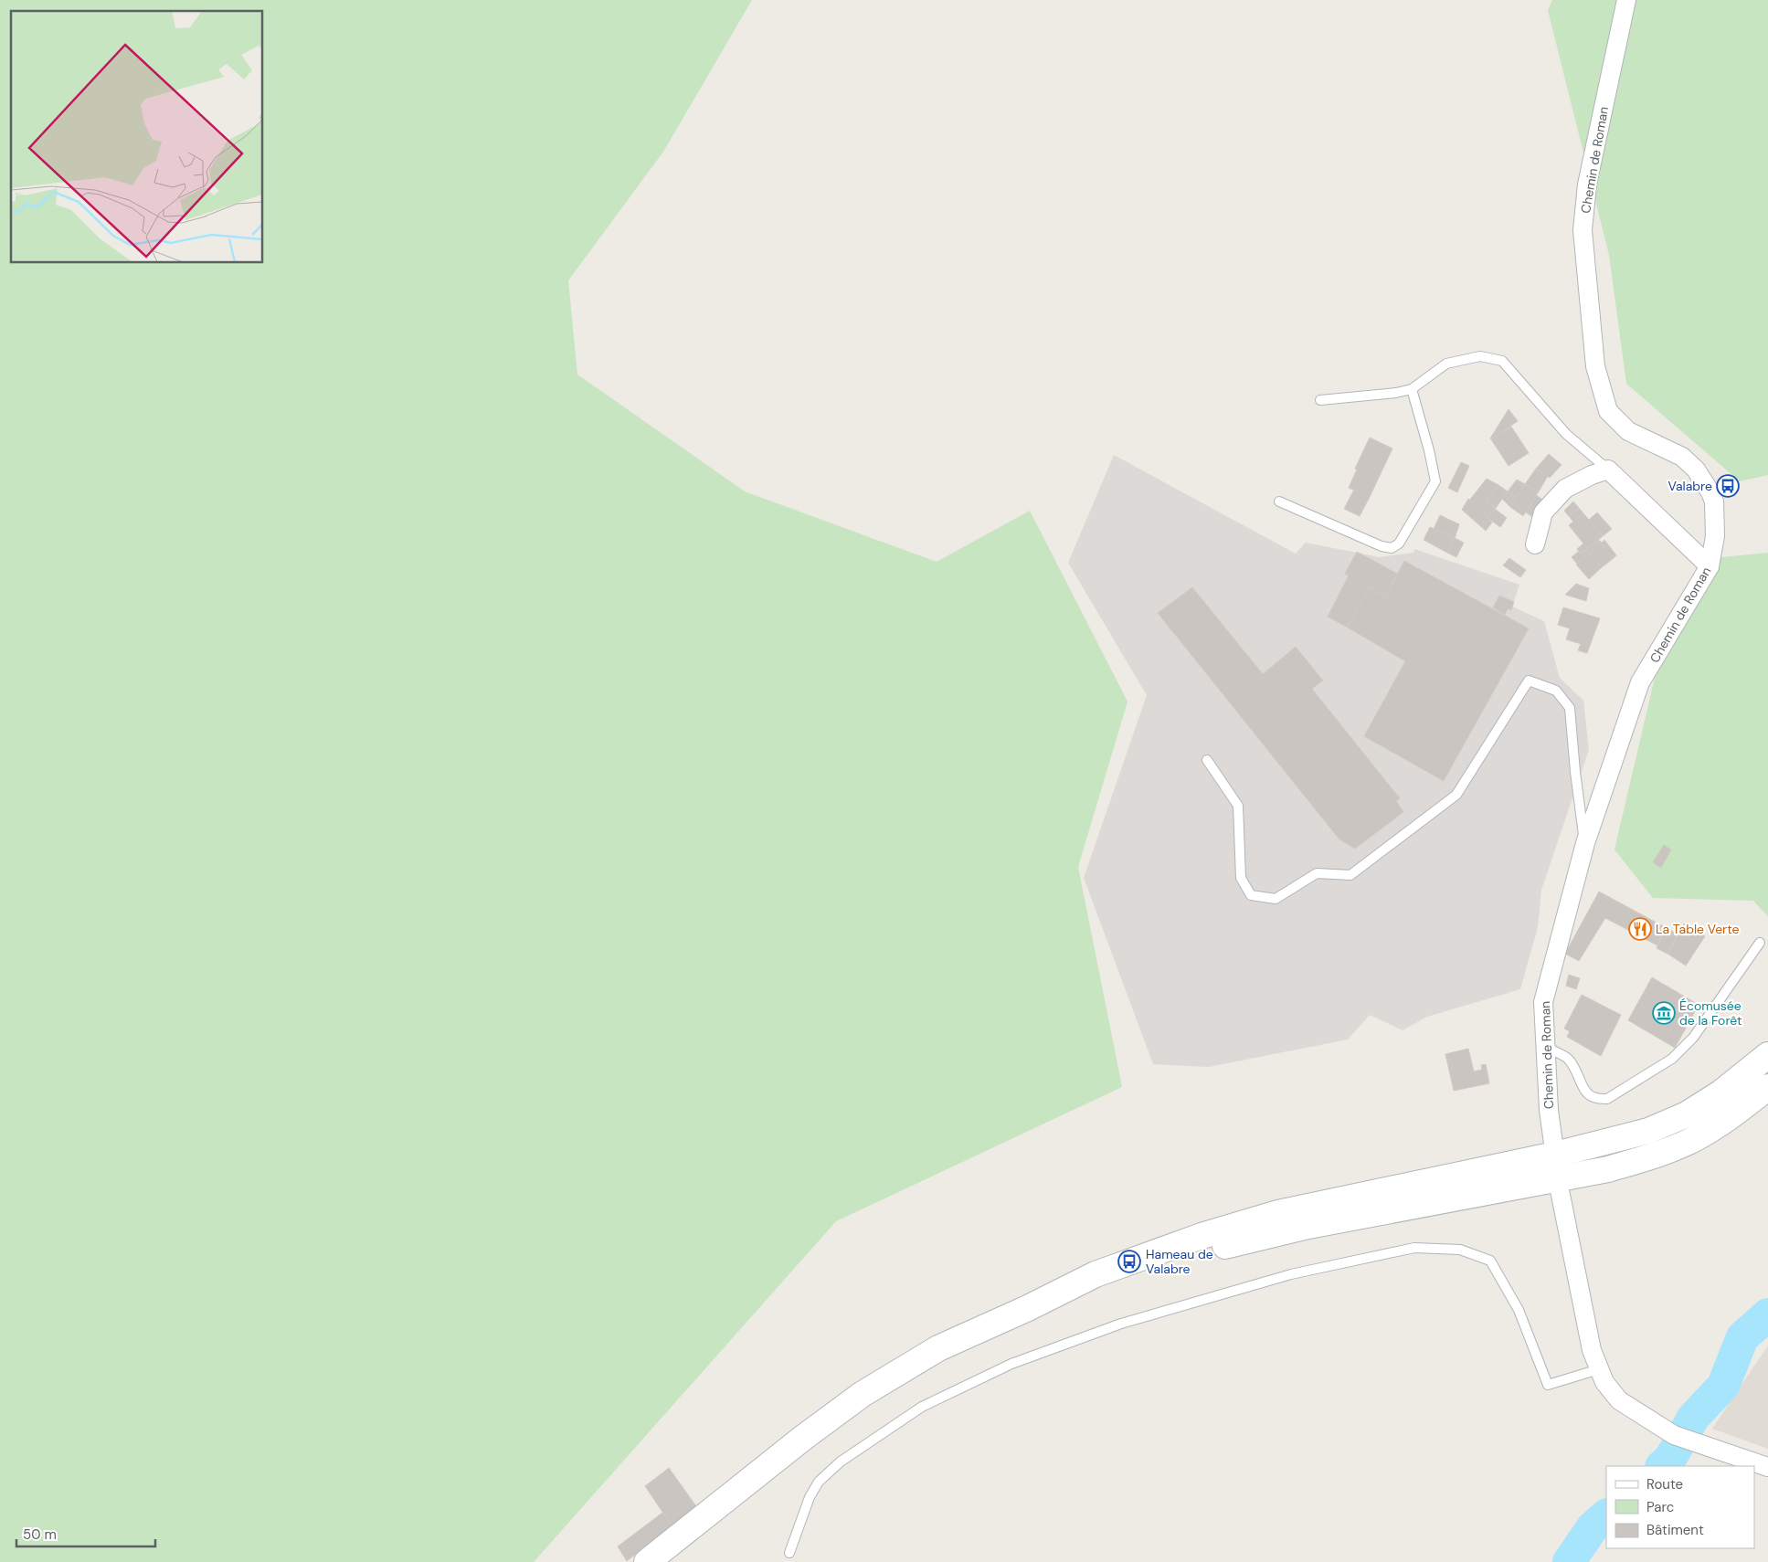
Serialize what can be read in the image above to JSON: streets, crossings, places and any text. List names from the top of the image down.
{
  "streets": {
    "street": ["Chemin de Roman"]
  },
  "places": {
    "bus stop": ["Valabre", "Hameau de Valabre"],
    "restaurant": ["La Table Verte"],
    "museum": ["Écomusée de la Forêt"]
  },
  "legend": ["Route", "Parc", "Bâtiment"],
  "scale_bar": "50 m"
}
